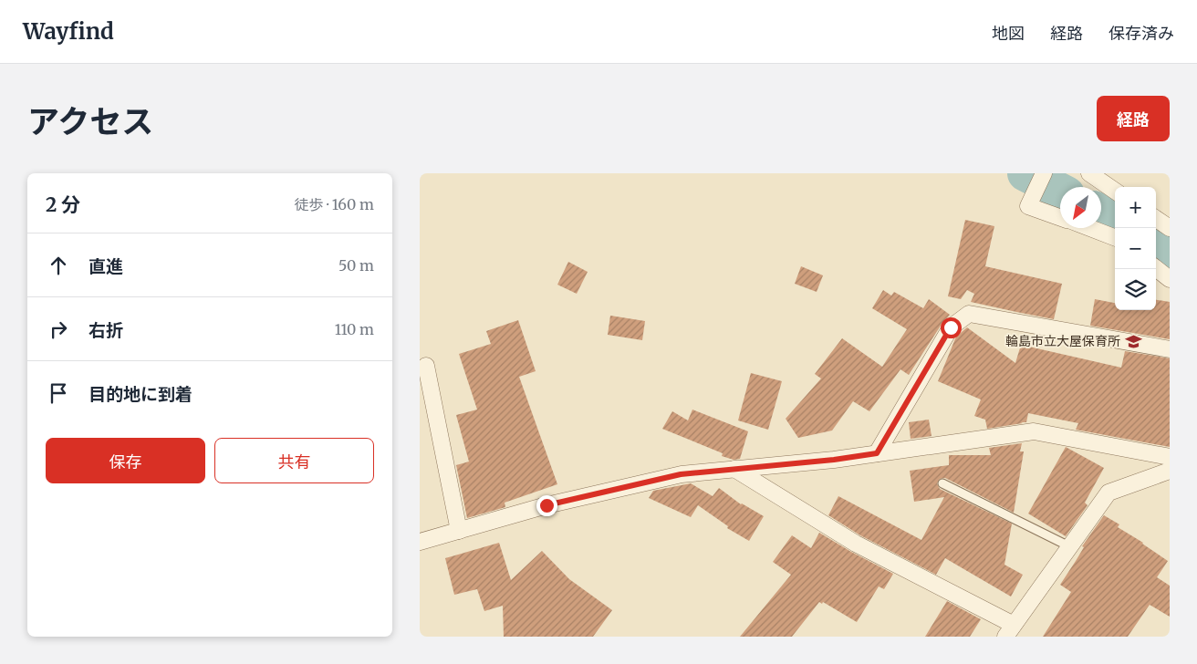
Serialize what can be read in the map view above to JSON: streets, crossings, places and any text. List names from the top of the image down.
{
  "places": {
    "school or university": ["輪島市立大屋保育所"]
  },
  "north": "bottom left",
  "page": {
    "header": "Wayfind",
    "nav": ["地図", "経路", "保存済み"],
    "title": "アクセス",
    "buttons": [
      "経路",
      ["保存", "共有"]
    ],
    "heading": ["2 分", "徒歩 · 160 m"],
    "map_buttons": ["+", "−"],
    "list": [
      ["直進", "50 m"],
      ["右折", "110 m"],
      "目的地に到着"
    ]
  }
}
